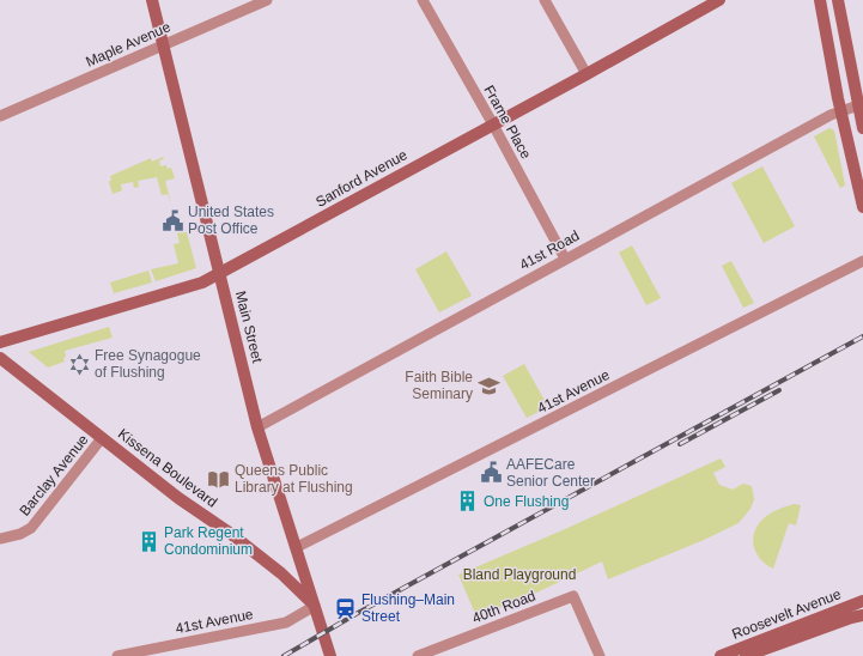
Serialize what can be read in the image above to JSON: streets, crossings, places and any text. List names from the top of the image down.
{
  "streets": {
    "main road": [
      "Sanford Avenue",
      "Main Street",
      "Kissena Boulevard",
      "Roosevelt Avenue"
    ],
    "street": [
      "Maple Avenue",
      "Frame Place",
      "41st Road",
      "41st Avenue",
      "Barclay Avenue",
      "40th Road"
    ]
  },
  "crossings": [
    ["Maple Avenue", "Main Street"],
    ["Frame Place", "Sanford Avenue"],
    ["Frame Place", "41st Road"],
    ["Sanford Avenue", "Main Street"],
    ["41st Road", "Main Street"],
    ["Main Street", "41st Avenue"],
    ["Main Street", "Kissena Boulevard"],
    ["41st Avenue", "Kissena Boulevard"],
    ["Kissena Boulevard", "Barclay Avenue"]
  ],
  "parks": ["Bland Playground"],
  "places": {
    "public building": ["United States Post Office", "AAFECare Senior Center"],
    "synagogue": ["Free Synagogue of Flushing"],
    "school or university": ["Faith Bible Seminary"],
    "library": ["Queens Public Library at Flushing"],
    "building": ["One Flushing", "Park Regent Condominium"],
    "station": ["Flushing–Main Street"]
  }
}
